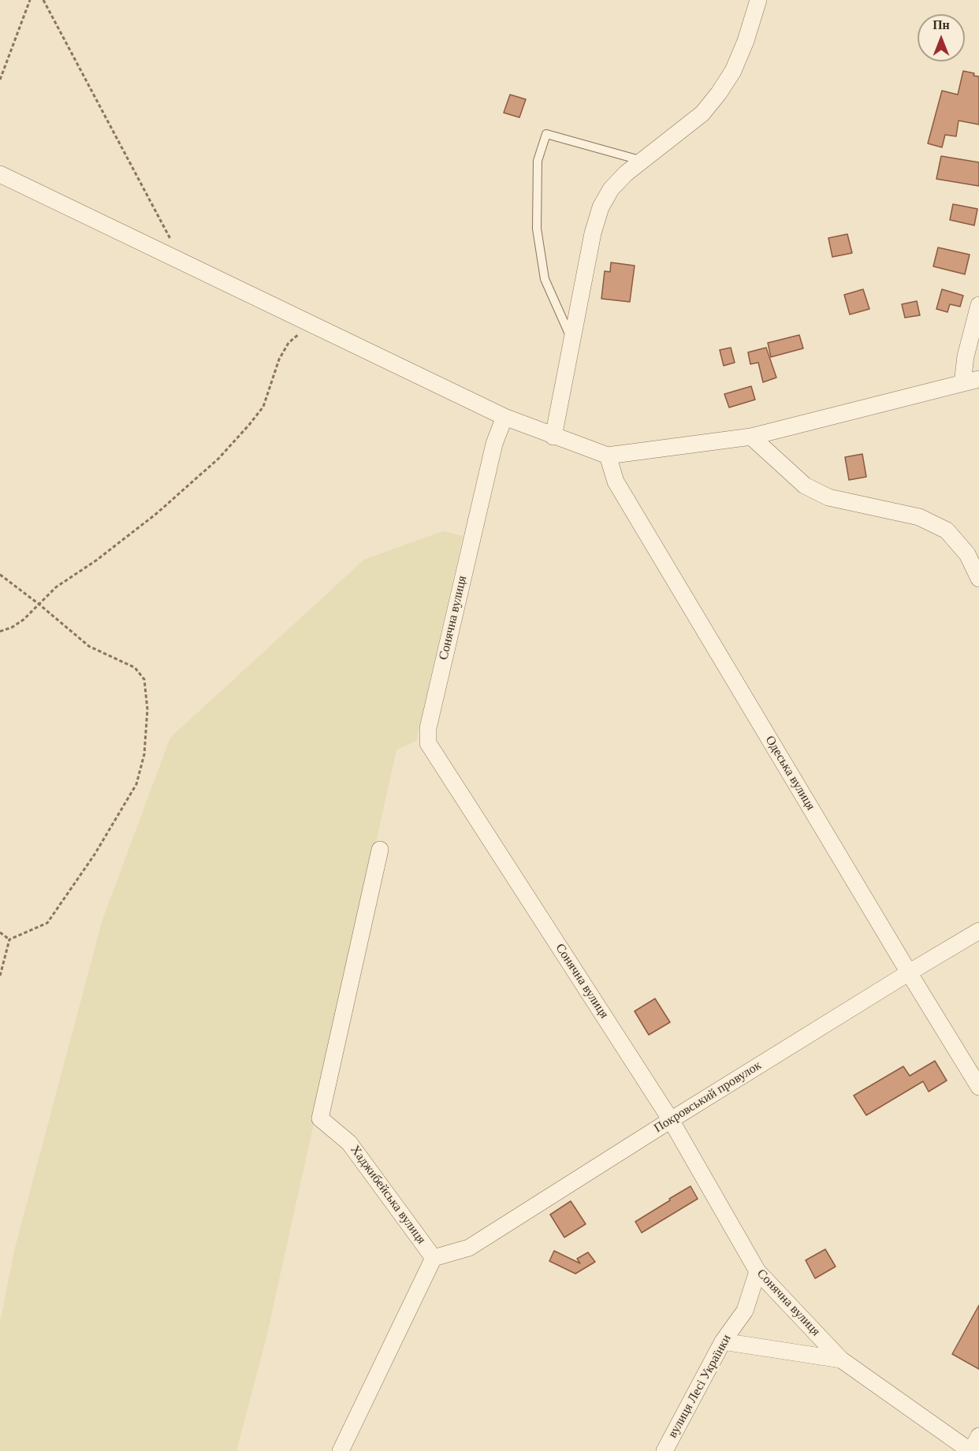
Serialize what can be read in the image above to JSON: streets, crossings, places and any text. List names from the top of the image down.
{
  "streets": {
    "street": [
      "Сонячна вулиця",
      "Одеська вулиця",
      "Покровський провулок",
      "Хаджибейська вулиця",
      "вулиця Лесі Українки"
    ]
  },
  "crossings": [
    ["Сонячна вулиця", "Покровський провулок"],
    ["Сонячна вулиця", "вулиця Лесі Українки"],
    ["Одеська вулиця", "Покровський провулок"],
    ["Покровський провулок", "Хаджибейська вулиця"]
  ],
  "north": "top"
}
